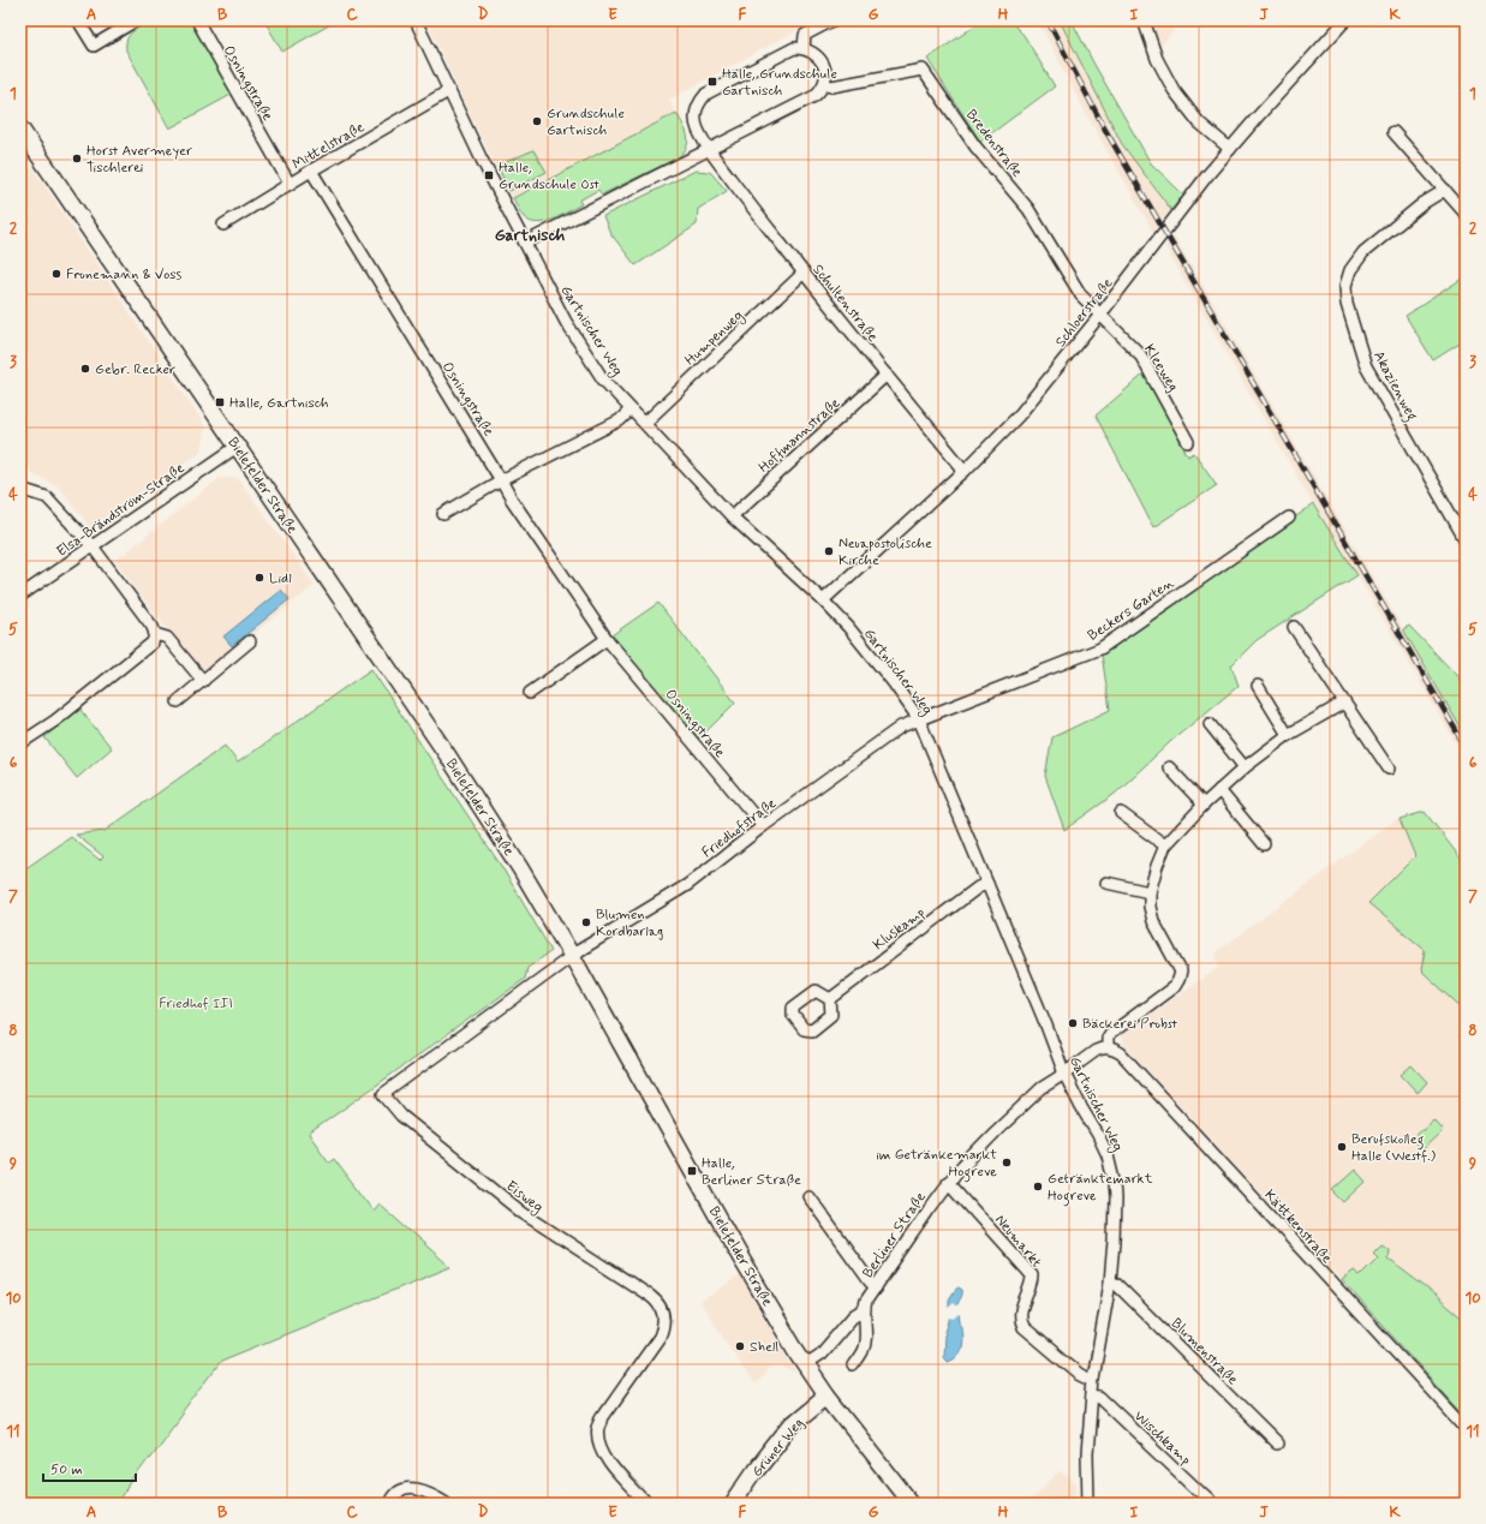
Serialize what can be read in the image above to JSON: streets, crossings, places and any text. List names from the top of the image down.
{
  "streets": {
    "street": [
      "Osningstraße",
      "Bredenstraße",
      "Mittelstraße",
      "Schultenstraße",
      "Schloerstraße",
      "Gartnischer Weg",
      "Humpenweg",
      "Kleeweg",
      "Akazienweg",
      "Hoffmannstraße",
      "Bielefelder Straße",
      "Elsa-Brändström-Straße",
      "Beckers Garten",
      "Friedhofstraße",
      "Kluskamp",
      "Eisweg",
      "Kättkenstraße",
      "Berliner Straße",
      "Neumarkt",
      "Blumenstraße",
      "Wischkamp",
      "Grüner Weg"
    ]
  },
  "crossings": [
    ["Osningstraße", "Mittelstraße"],
    ["Osningstraße", "Friedhofstraße"],
    ["Bredenstraße", "Schloerstraße"],
    ["Bredenstraße", "Kleeweg"],
    ["Mittelstraße", "Gartnischer Weg"],
    ["Schultenstraße", "Schloerstraße"],
    ["Schultenstraße", "Humpenweg"],
    ["Schultenstraße", "Hoffmannstraße"],
    ["Schloerstraße", "Gartnischer Weg"],
    ["Schloerstraße", "Kleeweg"],
    ["Gartnischer Weg", "Humpenweg"],
    ["Gartnischer Weg", "Hoffmannstraße"],
    ["Gartnischer Weg", "Beckers Garten"],
    ["Gartnischer Weg", "Friedhofstraße"],
    ["Gartnischer Weg", "Kluskamp"],
    ["Gartnischer Weg", "Berliner Straße"],
    ["Gartnischer Weg", "Neumarkt"],
    ["Gartnischer Weg", "Blumenstraße"],
    ["Gartnischer Weg", "Wischkamp"],
    ["Bielefelder Straße", "Elsa-Brändström-Straße"],
    ["Bielefelder Straße", "Friedhofstraße"],
    ["Bielefelder Straße", "Eisweg"],
    ["Bielefelder Straße", "Berliner Straße"],
    ["Bielefelder Straße", "Grüner Weg"],
    ["Beckers Garten", "Friedhofstraße"],
    ["Friedhofstraße", "Eisweg"],
    ["Kättkenstraße", "Berliner Straße"],
    ["Berliner Straße", "Neumarkt"]
  ],
  "districts": ["Gartnisch"],
  "parks": ["Friedhof III"],
  "places": {
    "transit": [
      "Halle, Grundschule Gartnisch",
      "Halle, Grundschule Ost",
      "Halle, Gartnisch",
      "Halle, Berliner Straße"
    ],
    "other": [
      "Grundschule Gartnisch",
      "Horst Avermeyer Tischlerei",
      "Fronemann & Voss",
      "Gebr. Recker",
      "Neuapostolische Kirche",
      "Lidl",
      "Blumen Kordbarlag",
      "Bäckerei Probst",
      "Berufskolleg Halle (Westf.)",
      "im Getränkemarkt Hogreve",
      "Getränktemarkt Hogreve",
      "Shell"
    ]
  },
  "scale_bar": "50 m",
  "grid": {
    "columns": [
      "A",
      "B",
      "C",
      "D",
      "E",
      "F",
      "G",
      "H",
      "I",
      "J",
      "K"
    ],
    "rows": [
      "1",
      "2",
      "3",
      "4",
      "5",
      "6",
      "7",
      "8",
      "9",
      "10",
      "11"
    ]
  }
}
